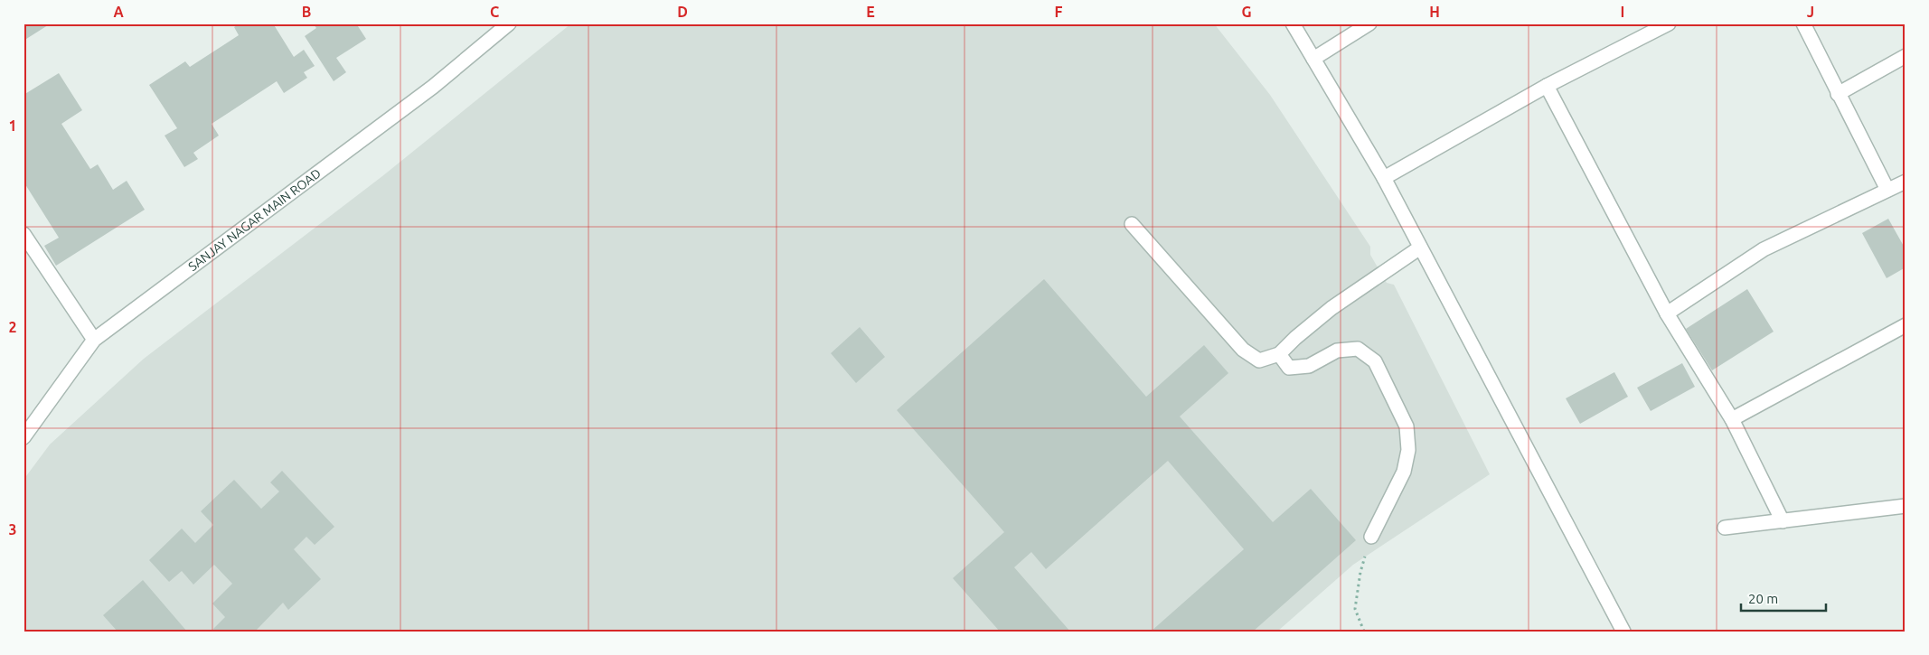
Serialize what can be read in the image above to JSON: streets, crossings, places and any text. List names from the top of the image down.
{
  "streets": {
    "street": ["SANJAY NAGAR MAIN ROAD"]
  },
  "scale_bar": "20 m",
  "grid": {
    "columns": [
      "A",
      "B",
      "C",
      "D",
      "E",
      "F",
      "G",
      "H",
      "I",
      "J"
    ],
    "rows": ["1", "2", "3"]
  }
}
